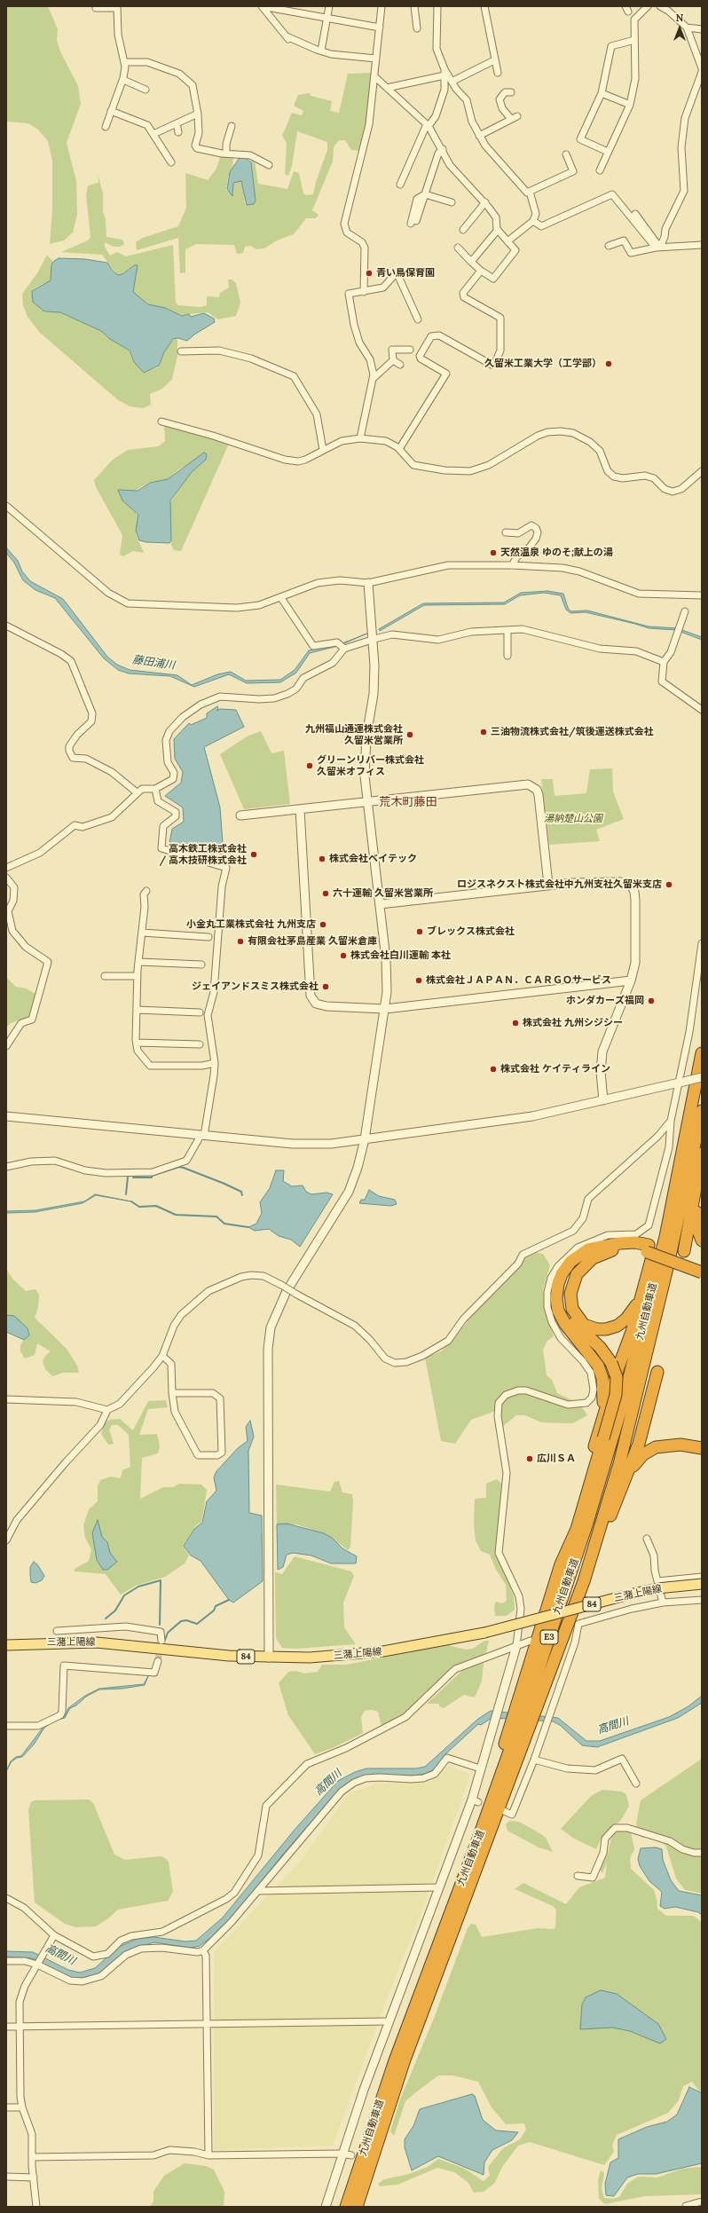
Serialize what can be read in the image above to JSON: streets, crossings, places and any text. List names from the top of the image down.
{
  "streets": {
    "highway": ["九州自動車道", "E3"],
    "main road": ["三潴上陽線", "84"]
  },
  "districts": ["荒木町藤田"],
  "water": ["藤田浦川", "高間川"],
  "parks": ["湯納楚山公園"],
  "places": [
    "青い鳥保育園",
    "久留米工業大学（工学部）",
    "天然温泉 ゆのそ;献上の湯",
    "三油物流株式会社/筑後運送株式会社",
    "九州福山通運株式会社 久留米営業所",
    "グリーンリバー株式会社 久留米オフィス",
    "高木鉄工株式会社 / 高木技研株式会社",
    "株式会社ベイテック",
    "ロジスネクスト株式会社中九州支社久留米支店",
    "六十運輸 久留米営業所",
    "小金丸工業株式会社 九州支店",
    "ブレックス株式会社",
    "有限会社茅島産業 久留米倉庫",
    "株式会社白川運輸 本社",
    "株式会社ＪＡＰＡＮ．ＣＡＲＧＯサービス",
    "ジェイアンドスミス株式会社",
    "ホンダカーズ福岡",
    "株式会社 九州シジシー",
    "株式会社 ケイティライン",
    "広川ＳＡ"
  ],
  "north": "top"
}
